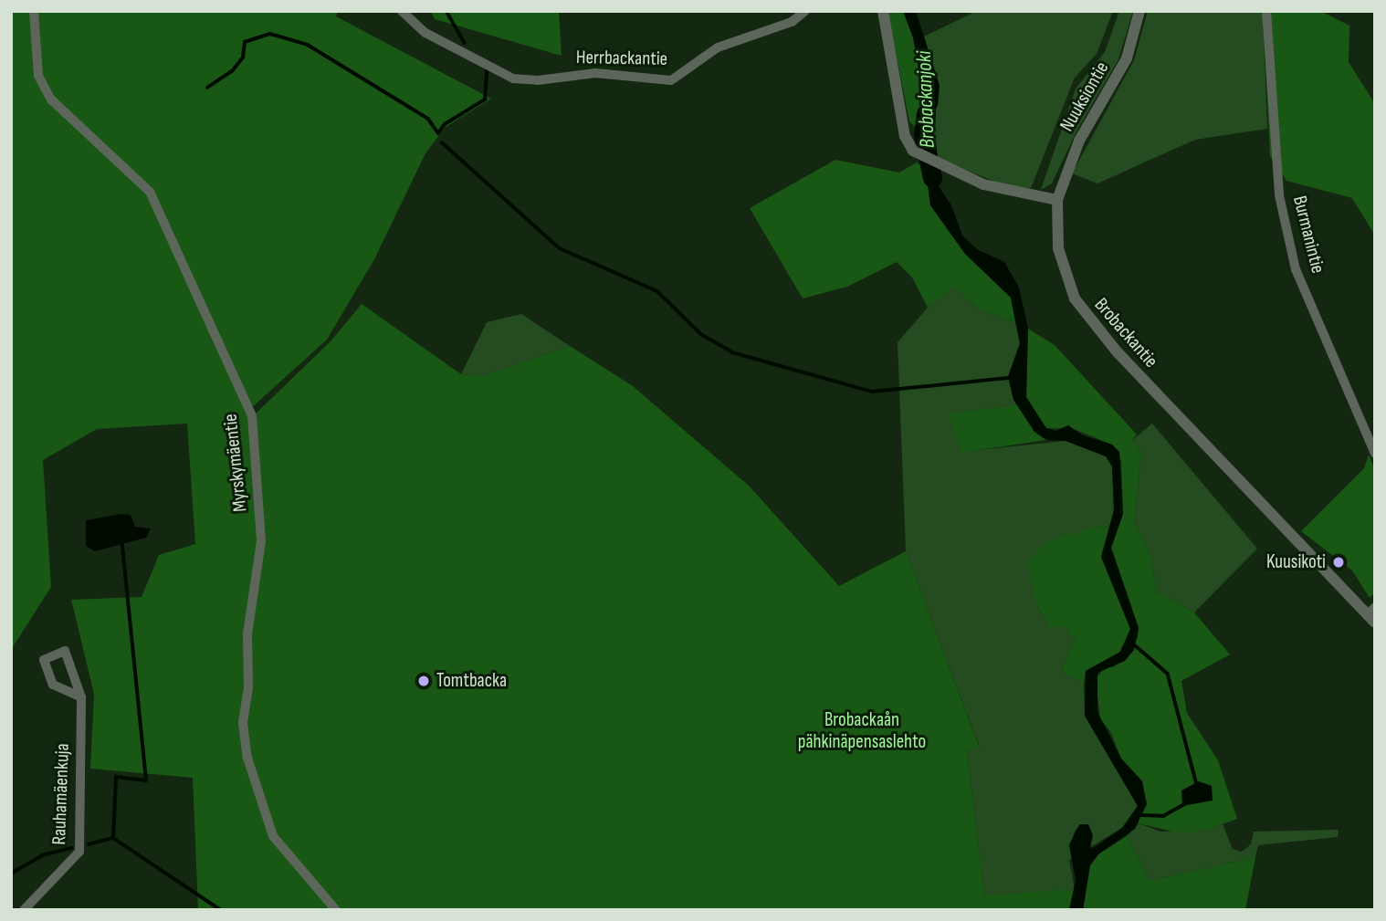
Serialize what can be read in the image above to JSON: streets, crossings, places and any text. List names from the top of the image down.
{
  "streets": {
    "street": [
      "Herrbackantie",
      "Nuuksiontie",
      "Burmanintie",
      "Brobackantie",
      "Myrskymäentie",
      "Rauhamäenkuja"
    ]
  },
  "crossings": [
    ["Nuuksiontie", "Brobackantie"]
  ],
  "water": ["Brobackanjoki"],
  "parks": ["Brobackaån pähkinäpensaslehto"],
  "places": ["Kuusikoti", "Tomtbacka"]
}
